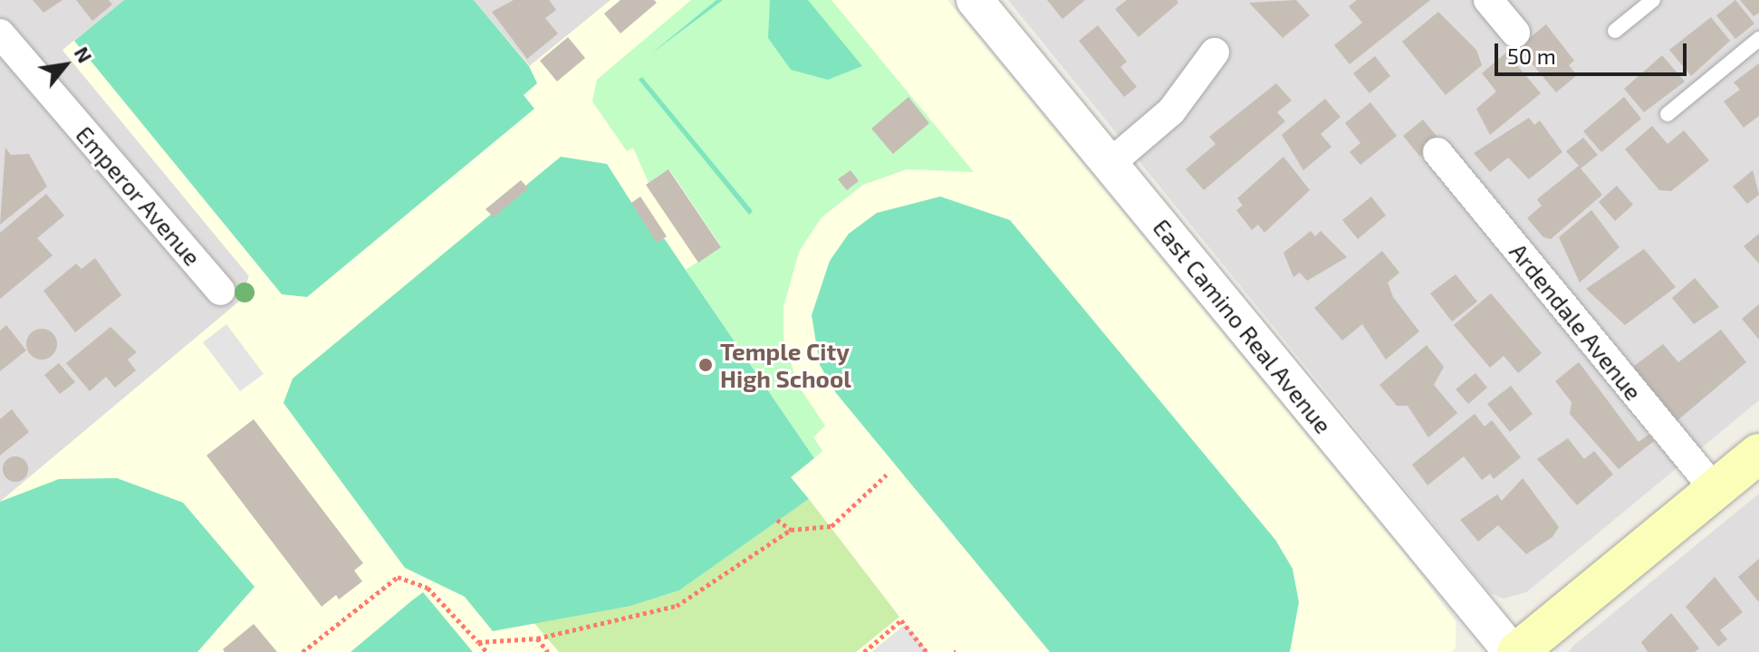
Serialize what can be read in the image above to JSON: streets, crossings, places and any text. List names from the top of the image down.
{
  "streets": {
    "street": ["Emperor Avenue", "Ardendale Avenue", "East Camino Real Avenue"]
  },
  "places": ["Temple City High School"],
  "scale_bar": "50 m",
  "north": "top right"
}
